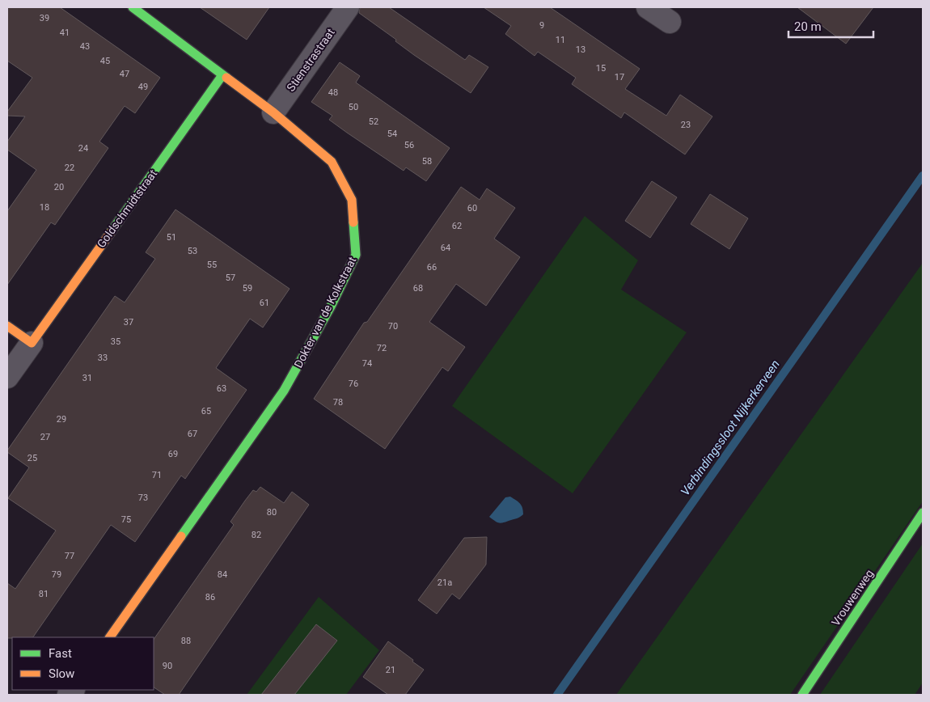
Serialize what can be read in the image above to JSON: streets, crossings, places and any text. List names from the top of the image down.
{
  "streets": {
    "street": [
      "Stienstrastraat",
      "Goldschmidtstraat",
      "Dokter van de Kolkstraat",
      "Vrouwenweg"
    ]
  },
  "crossings": [
    ["Stienstrastraat", "Dokter van de Kolkstraat"],
    ["Goldschmidtstraat", "Dokter van de Kolkstraat"]
  ],
  "water": ["Verbindingssloot Nijkerkerveen"],
  "house_numbers": [
    "39",
    "9",
    "41",
    "11",
    "43",
    "13",
    "45",
    "15",
    "47",
    "17",
    "49",
    "48",
    "50",
    "52",
    "23",
    "54",
    "56",
    "24",
    "58",
    "22",
    "20",
    "18",
    "60",
    "62",
    "51",
    "64",
    "53",
    "55",
    "66",
    "57",
    "59",
    "68",
    "61",
    "37",
    "70",
    "35",
    "72",
    "33",
    "74",
    "31",
    "76",
    "63",
    "78",
    "65",
    "29",
    "67",
    "27",
    "69",
    "25",
    "71",
    "73",
    "80",
    "75",
    "82",
    "77",
    "79",
    "84",
    "21a",
    "81",
    "86",
    "88",
    "90",
    "21"
  ],
  "legend": ["Fast", "Slow"],
  "scale_bar": "20 m"
}
